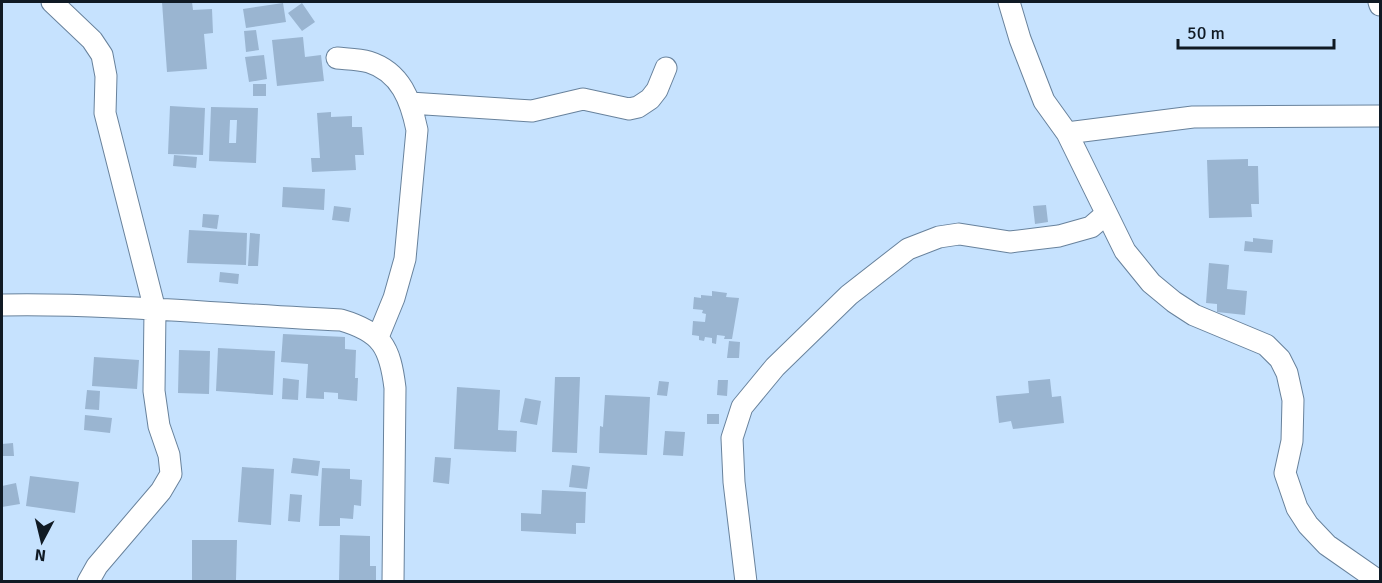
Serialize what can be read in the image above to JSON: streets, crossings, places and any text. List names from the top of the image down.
{
  "scale_bar": "50 m",
  "north": "bottom"
}
